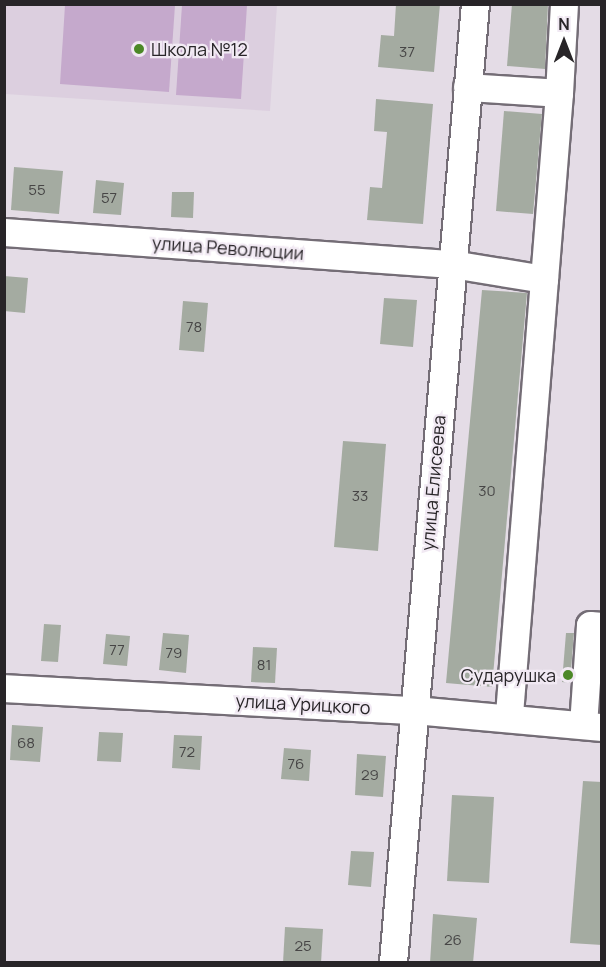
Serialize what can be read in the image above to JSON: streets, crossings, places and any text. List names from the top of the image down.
{
  "streets": {
    "street": ["улица Революции", "улица Елисеева", "улица Урицкого"]
  },
  "crossings": [
    ["улица Революции", "улица Елисеева"],
    ["улица Елисеева", "улица Урицкого"]
  ],
  "places": ["Школа №12", "Сударушка"],
  "house_numbers": [
    "37",
    "55",
    "57",
    "78",
    "30",
    "33",
    "77",
    "79",
    "81",
    "68",
    "72",
    "76",
    "29",
    "26",
    "25"
  ],
  "north": "top"
}
